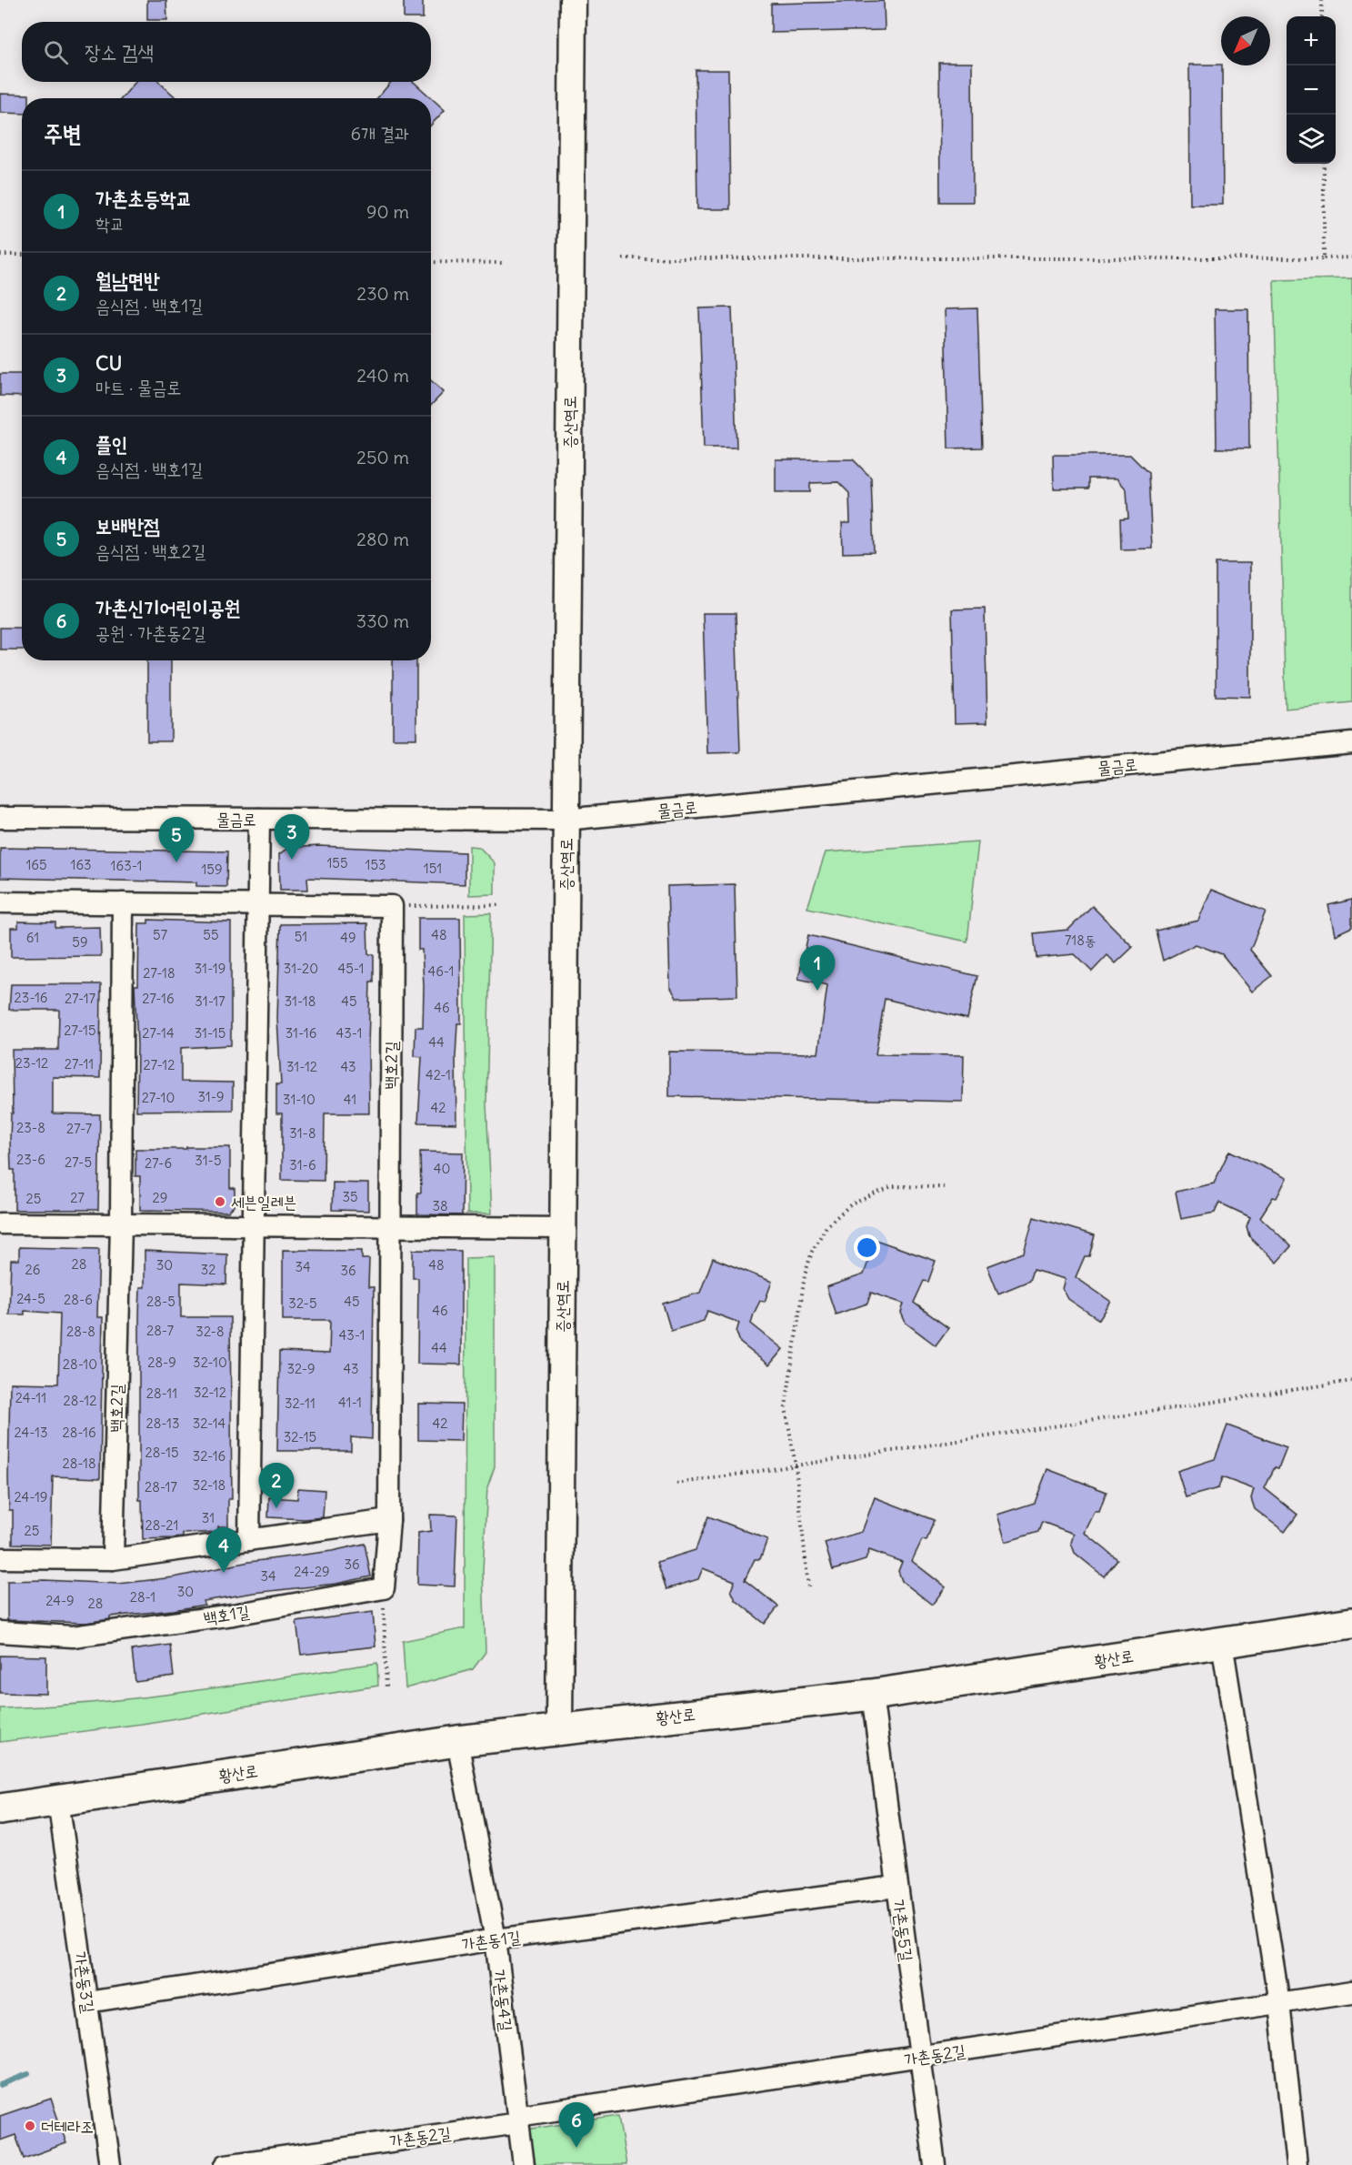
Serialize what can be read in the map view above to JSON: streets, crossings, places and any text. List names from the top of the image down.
{
  "streets": {
    "main road": ["황산로"],
    "street": [
      "증산역로",
      "물금로",
      "백호2길",
      "백호1길",
      "가촌동5길",
      "가촌동1길",
      "가촌동3길",
      "가촌동4길",
      "가촌동2길"
    ]
  },
  "crossings": [
    ["증산역로", "물금로"],
    ["증산역로", "황산로"],
    ["황산로", "가촌동5길"],
    ["황산로", "가촌동3길"],
    ["황산로", "가촌동4길"],
    ["가촌동5길", "가촌동1길"],
    ["가촌동5길", "가촌동2길"],
    ["가촌동1길", "가촌동3길"],
    ["가촌동1길", "가촌동4길"],
    ["가촌동4길", "가촌동2길"]
  ],
  "places": ["세븐일레븐", "더테라조"],
  "house_numbers": [
    "155",
    "165",
    "163",
    "153",
    "163-1",
    "151",
    "159",
    "57",
    "55",
    "48",
    "51",
    "61",
    "49",
    "718동",
    "59",
    "31-19",
    "31-20",
    "45-1",
    "46-1",
    "27-18",
    "23-16",
    "27-17",
    "27-16",
    "31-17",
    "31-18",
    "45",
    "46",
    "27-15",
    "27-14",
    "31-15",
    "31-16",
    "43-1",
    "44",
    "23-12",
    "27-11",
    "27-12",
    "31-12",
    "43",
    "42-1",
    "31-9",
    "27-10",
    "31-10",
    "41",
    "42",
    "23-8",
    "27-7",
    "31-8",
    "23-6",
    "31-5",
    "27-5",
    "27-6",
    "31-6",
    "40",
    "35",
    "27",
    "29",
    "25",
    "38",
    "28",
    "30",
    "48",
    "34",
    "26",
    "32",
    "36",
    "24-5",
    "28-6",
    "28-5",
    "45",
    "32-5",
    "46",
    "28-7",
    "28-8",
    "32-8",
    "43-1",
    "44",
    "28-9",
    "32-10",
    "28-10",
    "32-9",
    "43",
    "32-12",
    "28-11",
    "24-11",
    "28-12",
    "41-1",
    "32-11",
    "28-13",
    "32-14",
    "42",
    "24-13",
    "28-16",
    "32-15",
    "28-15",
    "32-16",
    "28-18",
    "32-18",
    "28-17",
    "24-19",
    "31",
    "28-21",
    "25",
    "36",
    "24-29",
    "34",
    "30",
    "28-1",
    "24-9",
    "28"
  ],
  "north": "bottom left",
  "page": {
    "map_buttons": ["+", "−"],
    "search": "장소 검색",
    "heading": ["주변", "6개 결과"],
    "list": [
      {
        "mark": "1",
        "name": "가촌초등학교",
        "note": "학교",
        "value": "90 m"
      },
      {
        "mark": "2",
        "name": "월남면반",
        "note": "음식점 · 백호1길",
        "value": "230 m"
      },
      {
        "mark": "3",
        "name": "CU",
        "note": "마트 · 물금로",
        "value": "240 m"
      },
      {
        "mark": "4",
        "name": "플인",
        "note": "음식점 · 백호1길",
        "value": "250 m"
      },
      {
        "mark": "5",
        "name": "보배반점",
        "note": "음식점 · 백호2길",
        "value": "280 m"
      },
      {
        "mark": "6",
        "name": "가촌신기어린이공원",
        "note": "공원 · 가촌동2길",
        "value": "330 m"
      }
    ],
    "pins": [
      "3",
      "5",
      "1",
      "2",
      "4",
      "6"
    ]
  }
}
